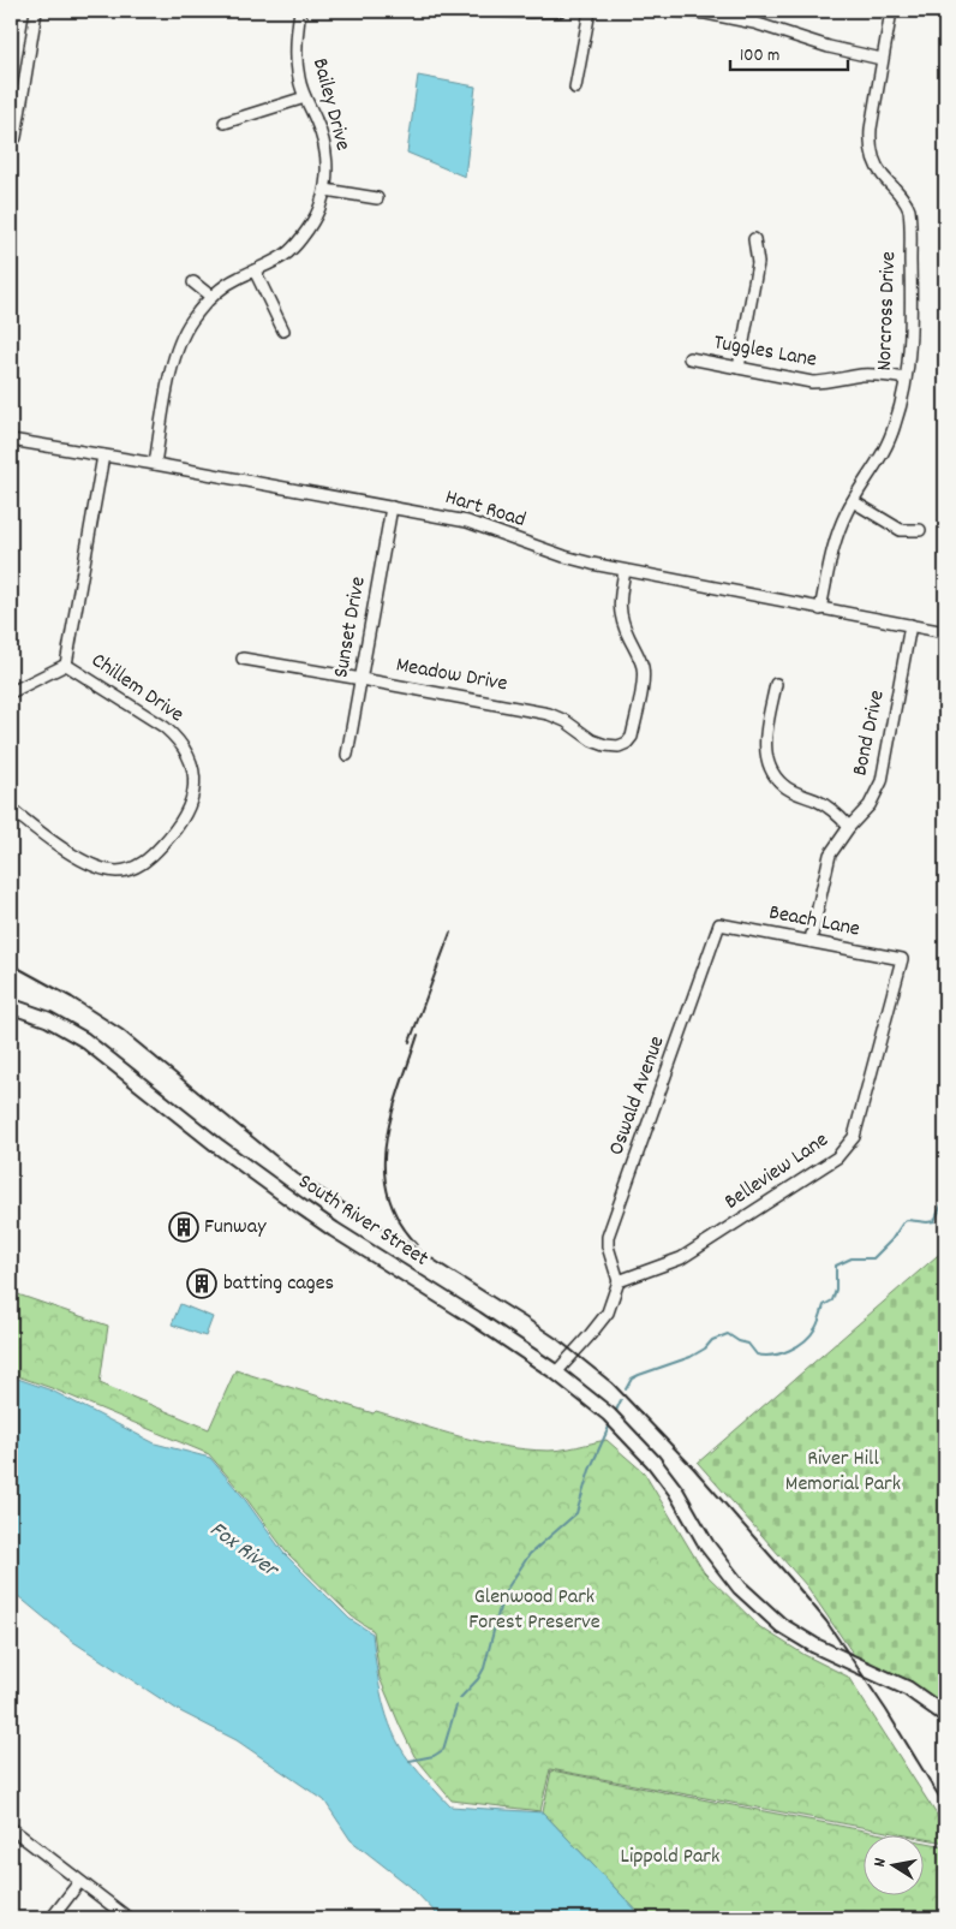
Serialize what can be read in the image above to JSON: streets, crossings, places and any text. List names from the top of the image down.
{
  "streets": {
    "main road": ["South River Street"],
    "street": [
      "Bailey Drive",
      "Norcross Drive",
      "Tuggles Lane",
      "Hart Road",
      "Sunset Drive",
      "Meadow Drive",
      "Chillem Drive",
      "Bond Drive",
      "Beach Lane",
      "Oswald Avenue",
      "Belleview Lane"
    ]
  },
  "crossings": [
    ["Bailey Drive", "Hart Road"],
    ["Norcross Drive", "Tuggles Lane"],
    ["Norcross Drive", "Hart Road"],
    ["Hart Road", "Sunset Drive"],
    ["Hart Road", "Meadow Drive"],
    ["Hart Road", "Chillem Drive"],
    ["Hart Road", "Bond Drive"],
    ["Sunset Drive", "Meadow Drive"],
    ["Bond Drive", "Beach Lane"],
    ["Beach Lane", "Oswald Avenue"],
    ["Beach Lane", "Belleview Lane"],
    ["Oswald Avenue", "Belleview Lane"]
  ],
  "water": ["Fox River"],
  "parks": ["River Hill Memorial Park", "Glenwood Park Forest Preserve", "Lippold Park"],
  "places": {
    "building": ["Funway", "batting cages"]
  },
  "scale_bar": "100 m",
  "north": "left"
}
